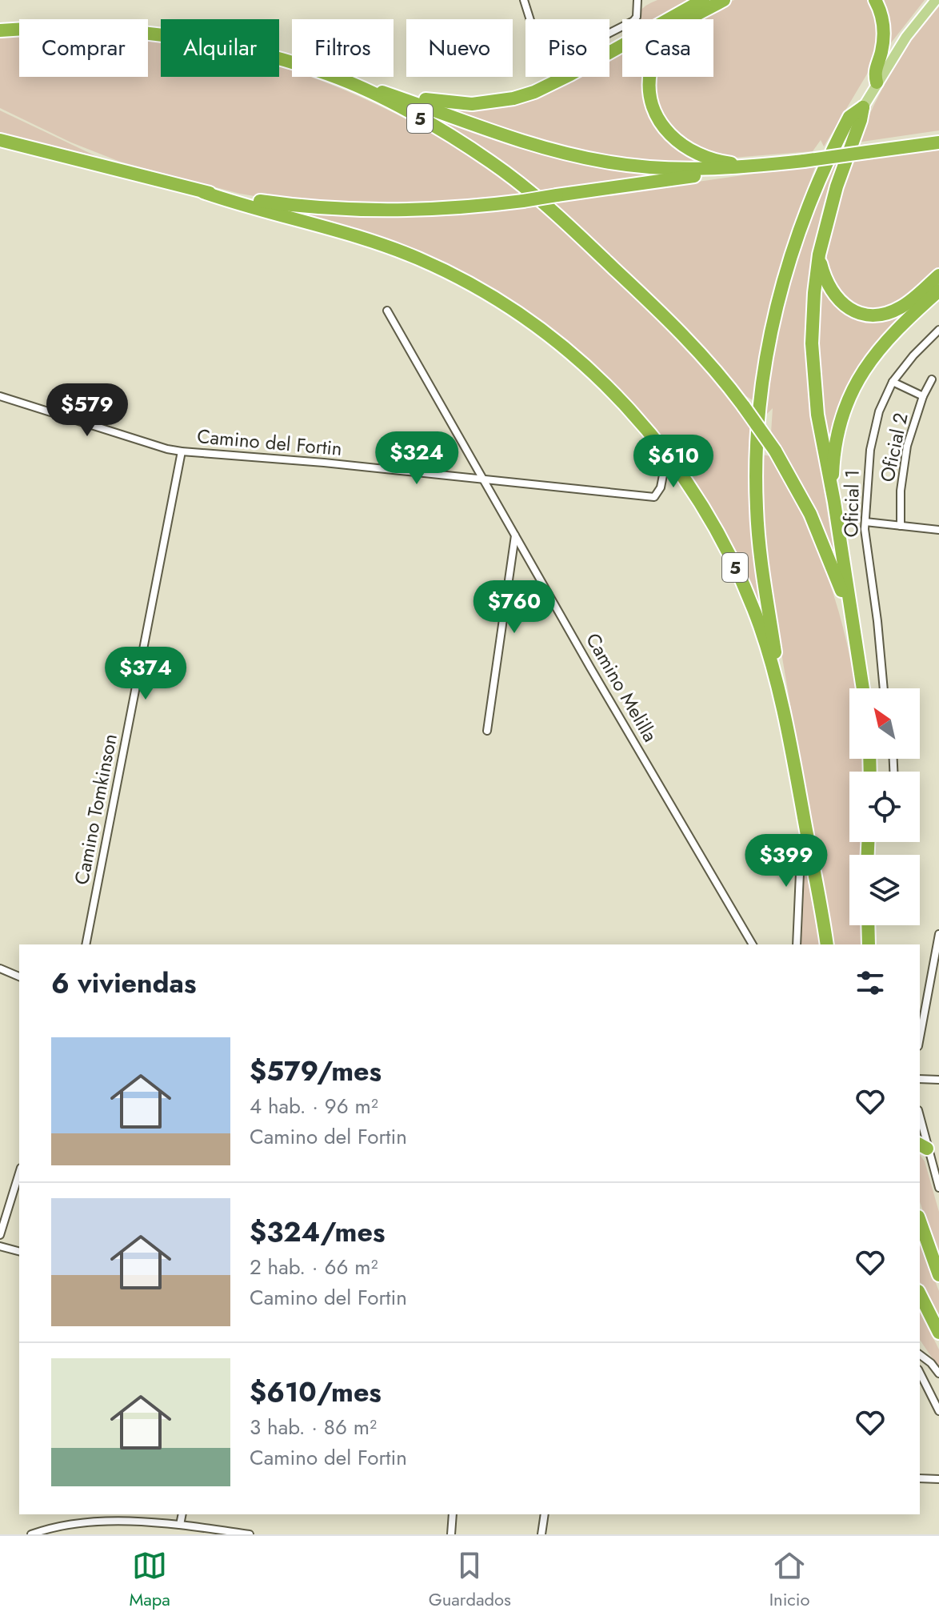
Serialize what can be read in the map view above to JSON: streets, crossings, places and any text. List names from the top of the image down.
{
  "streets": {
    "highway": ["5"],
    "street": [
      "Camino del Fortin",
      "Oficial 2",
      "Oficial 1",
      "Camino Melilla",
      "Camino Tomkinson"
    ]
  },
  "crossings": [
    ["5", "Camino del Fortin"],
    ["Camino del Fortin", "Camino Melilla"],
    ["Camino del Fortin", "Camino Tomkinson"]
  ],
  "north": "top left",
  "page": {
    "chip": [
      "Comprar",
      "Alquilar",
      "Filtros",
      "Nuevo",
      "Piso",
      "Casa"
    ],
    "price": [
      "$579",
      "$324",
      "$610",
      "$760",
      "$374",
      "$399"
    ],
    "heading": "6 viviendas",
    "list": [
      {
        "name": "$579/mes",
        "note": "4 hab. · 96 m² · Camino del Fortin"
      },
      {
        "name": "$324/mes",
        "note": "2 hab. · 66 m² · Camino del Fortin"
      },
      {
        "name": "$610/mes",
        "note": "3 hab. · 86 m² · Camino del Fortin"
      }
    ],
    "tabs": ["Mapa", "Guardados", "Inicio"]
  }
}
